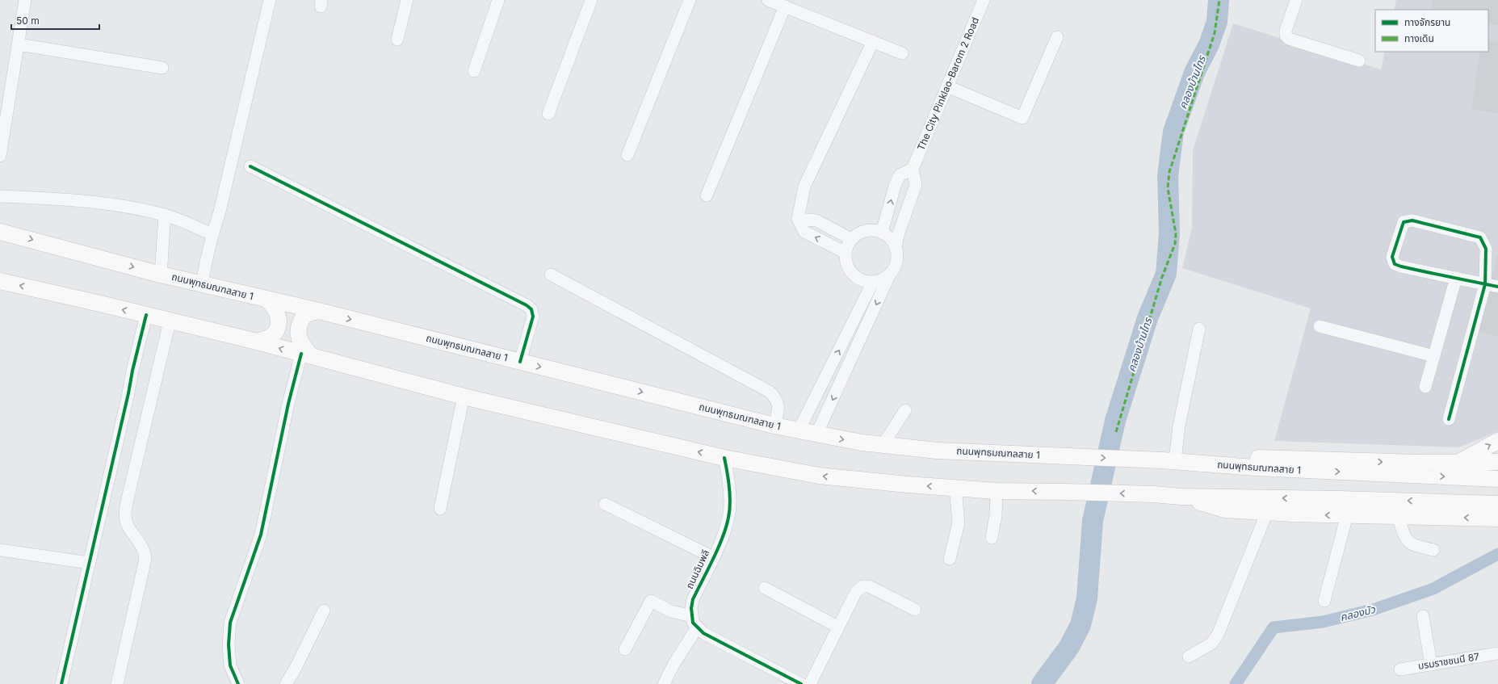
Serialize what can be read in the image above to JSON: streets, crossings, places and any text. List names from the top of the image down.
{
  "streets": {
    "main road": ["ถนนพุทธมณฑลสาย 1"],
    "street": ["The City Pinklao-Barom 2 Road", "ถนนฉิมพลี", "บรมราชชนนี 87"]
  },
  "water": ["คลองบ้านไทร", "คลองบัว"],
  "legend": ["ทางจักรยาน", "ทางเดิน"],
  "scale_bar": "50 m"
}
